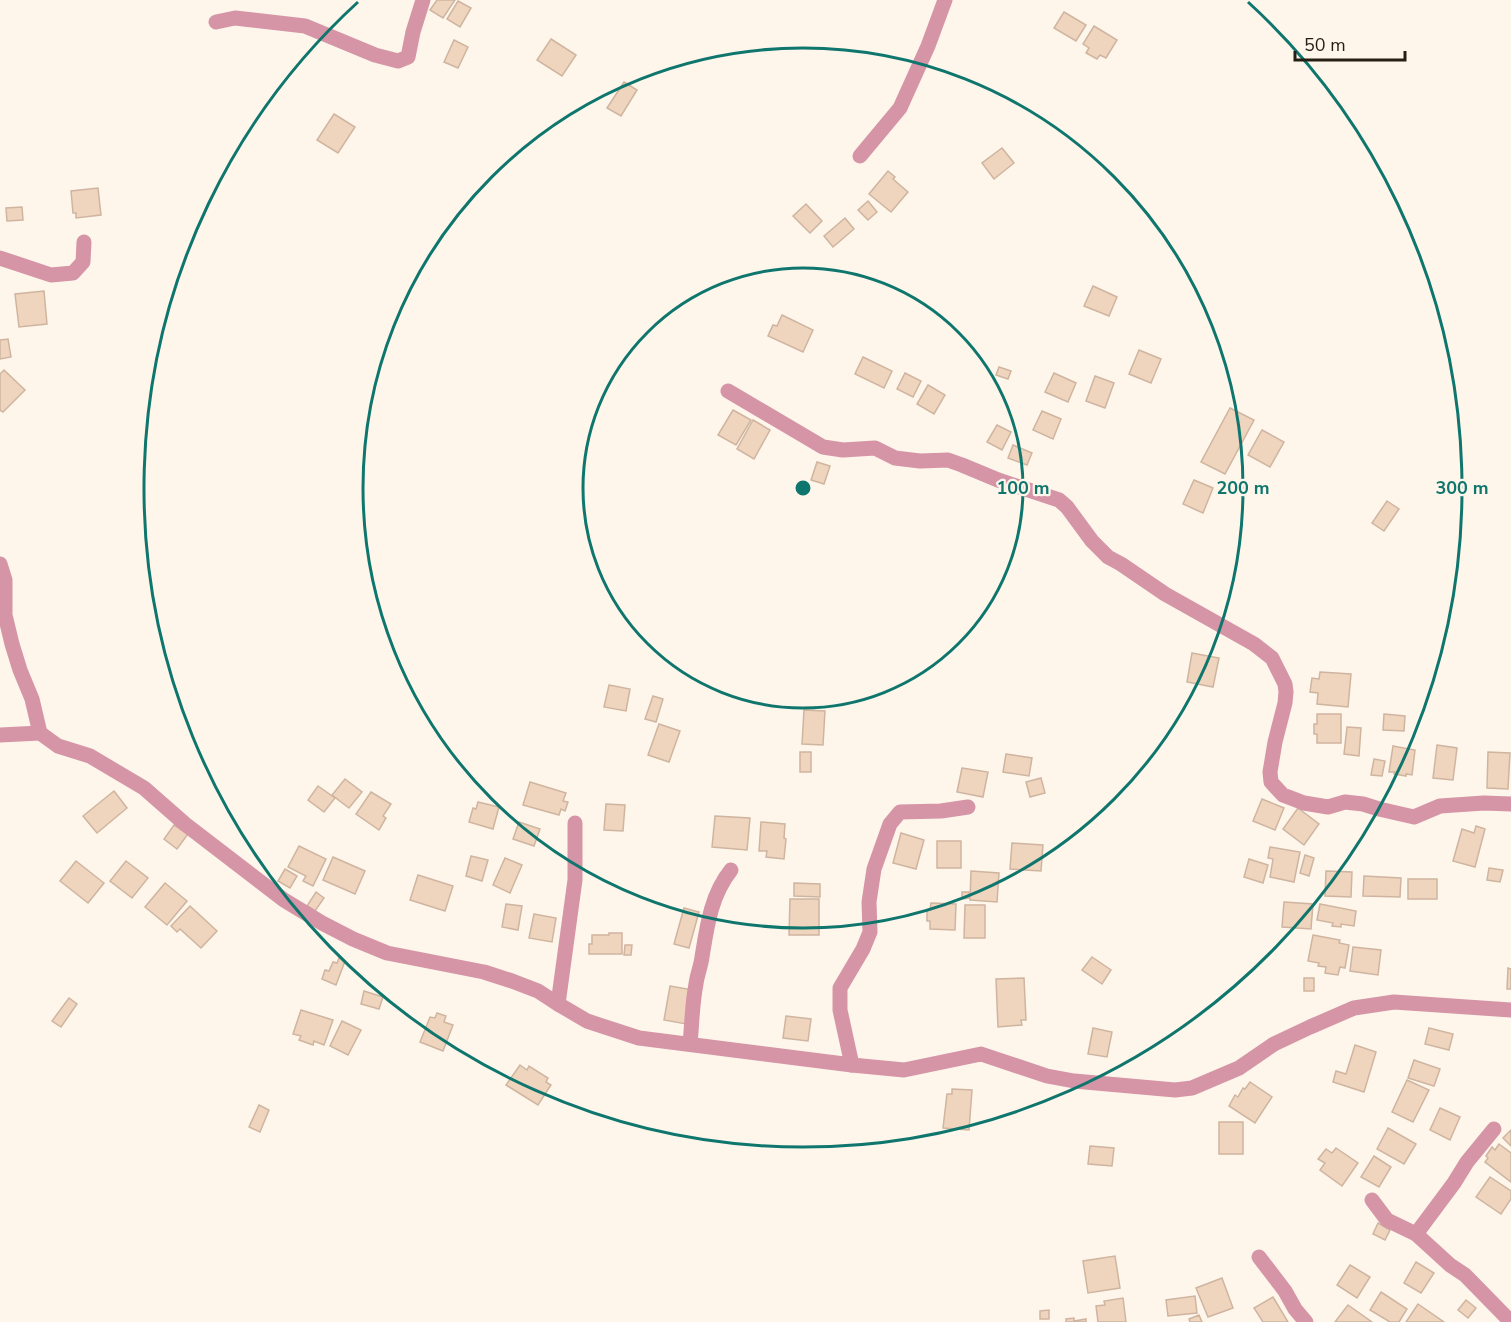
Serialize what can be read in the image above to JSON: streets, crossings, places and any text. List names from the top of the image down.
{
  "scale_bar": "50 m",
  "rings": ["100 m", "200 m", "300 m"]
}
